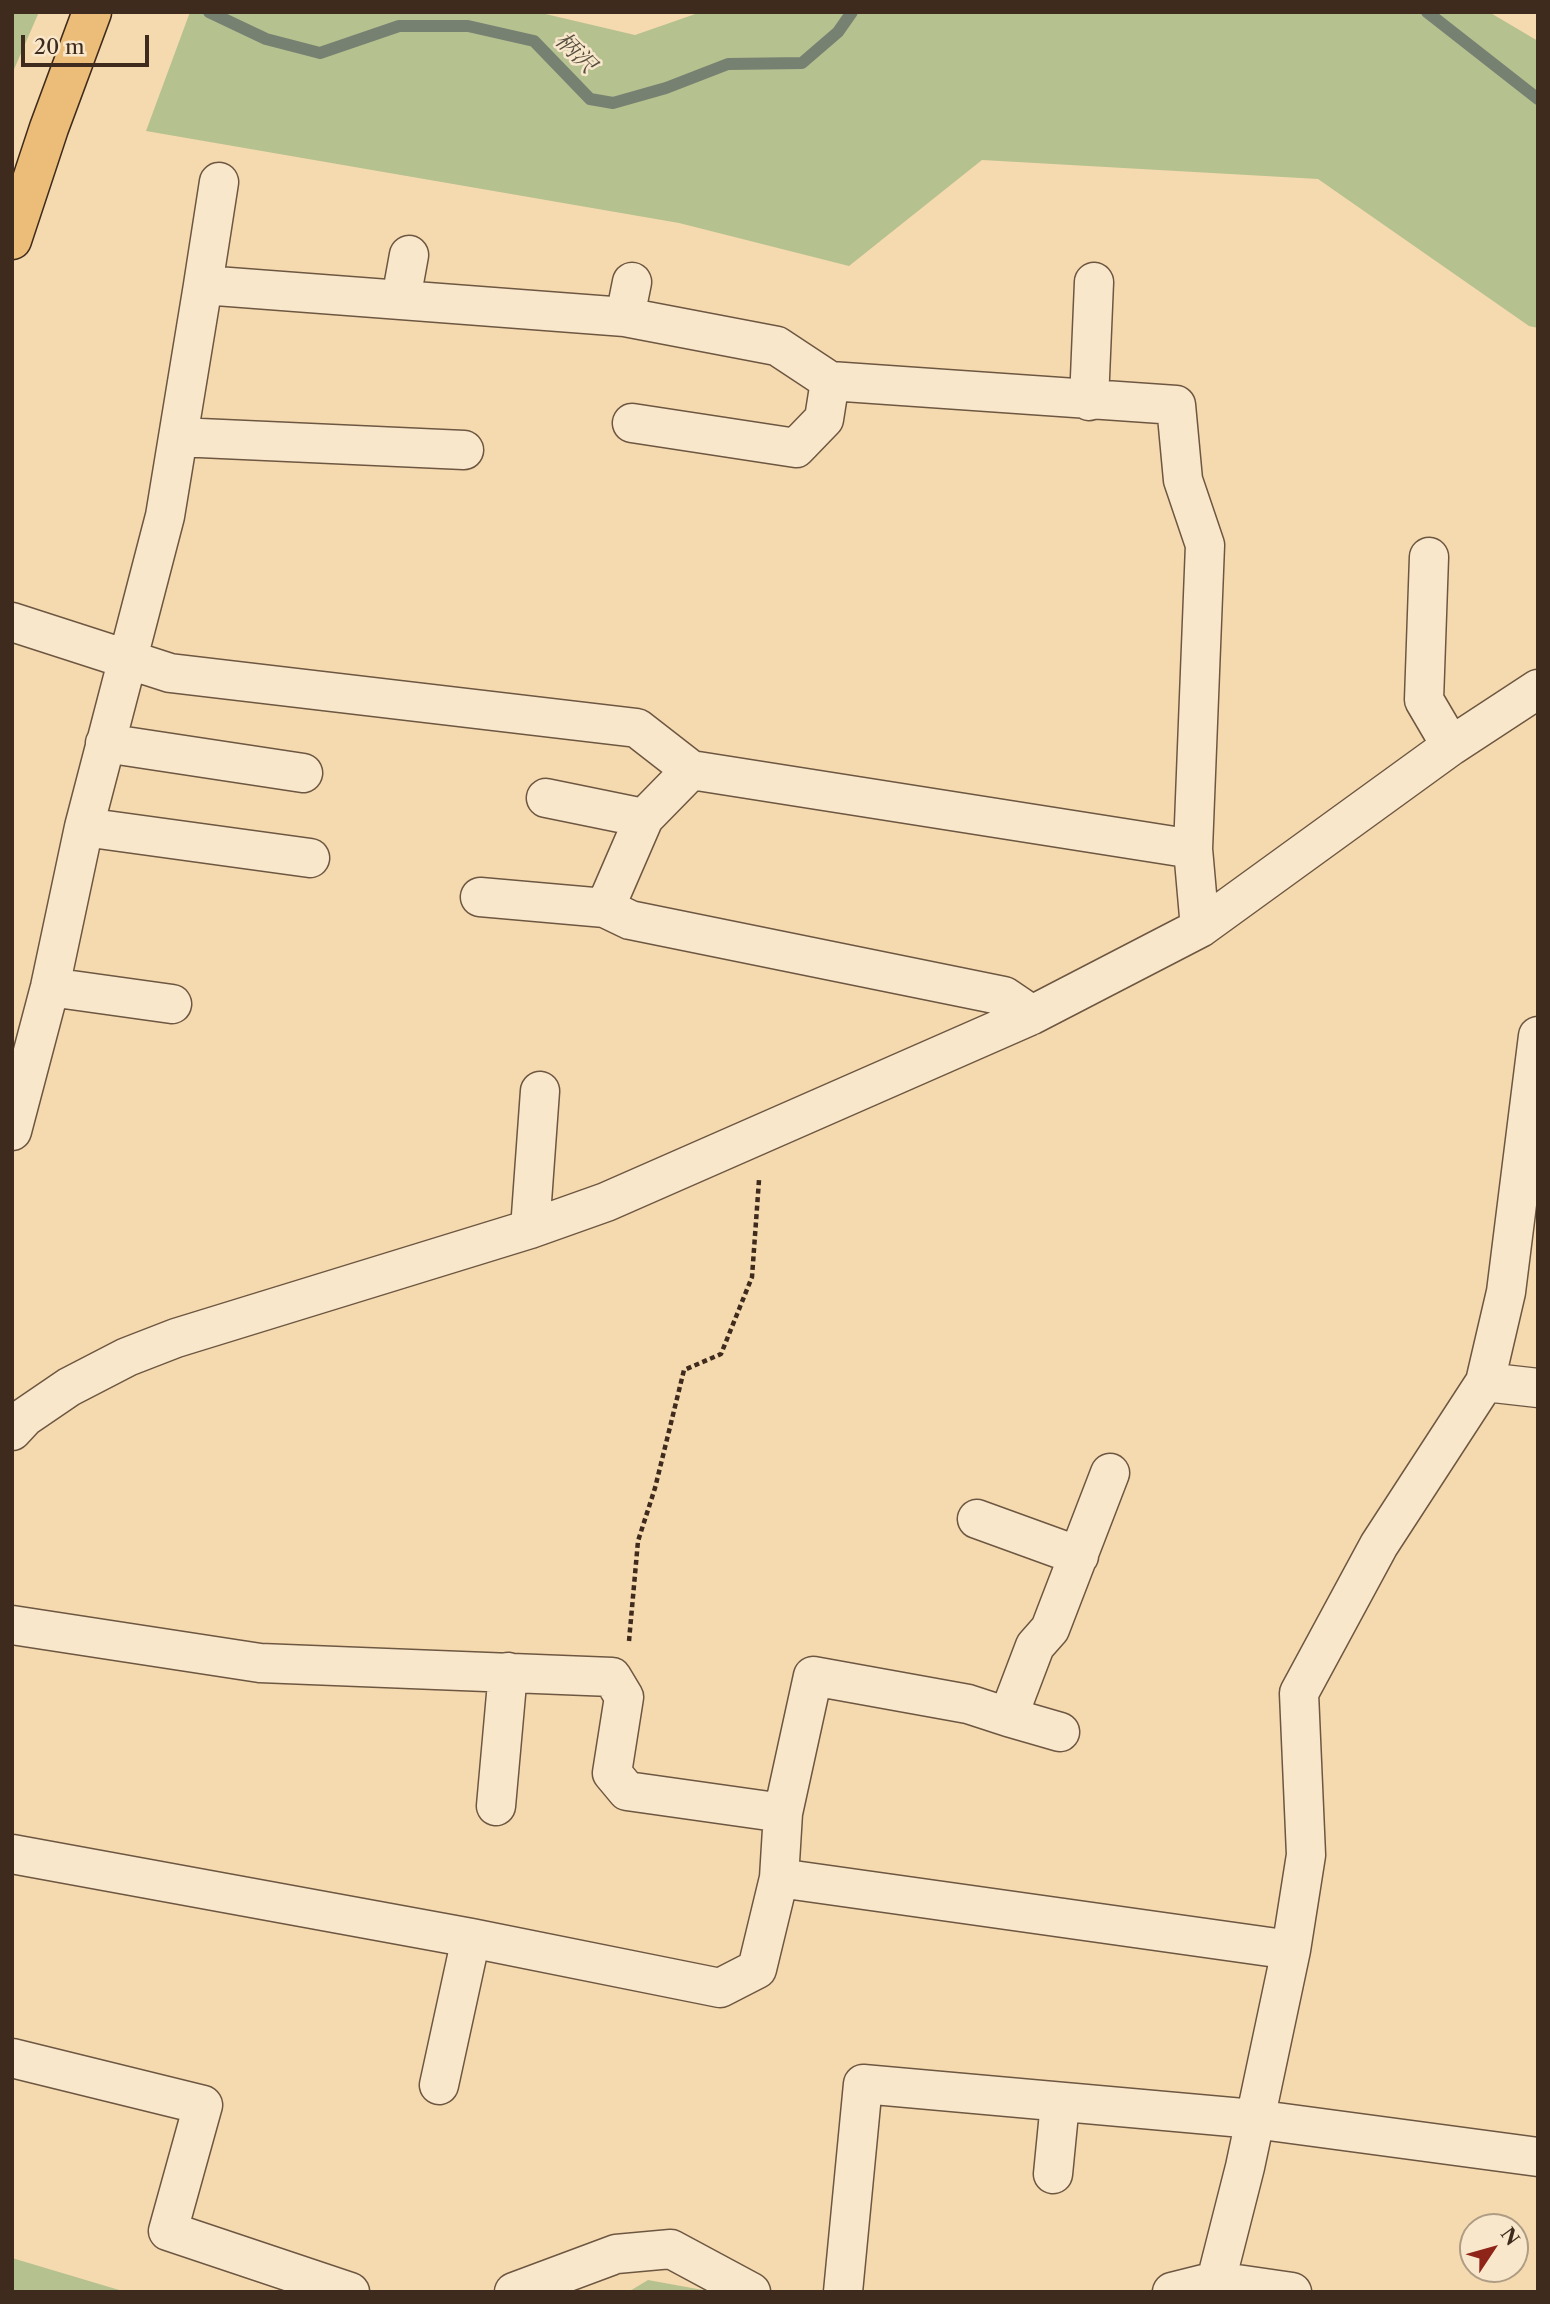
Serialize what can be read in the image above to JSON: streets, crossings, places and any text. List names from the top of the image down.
{
  "water": ["柄沢"],
  "scale_bar": "20 m",
  "north": "top right"
}
